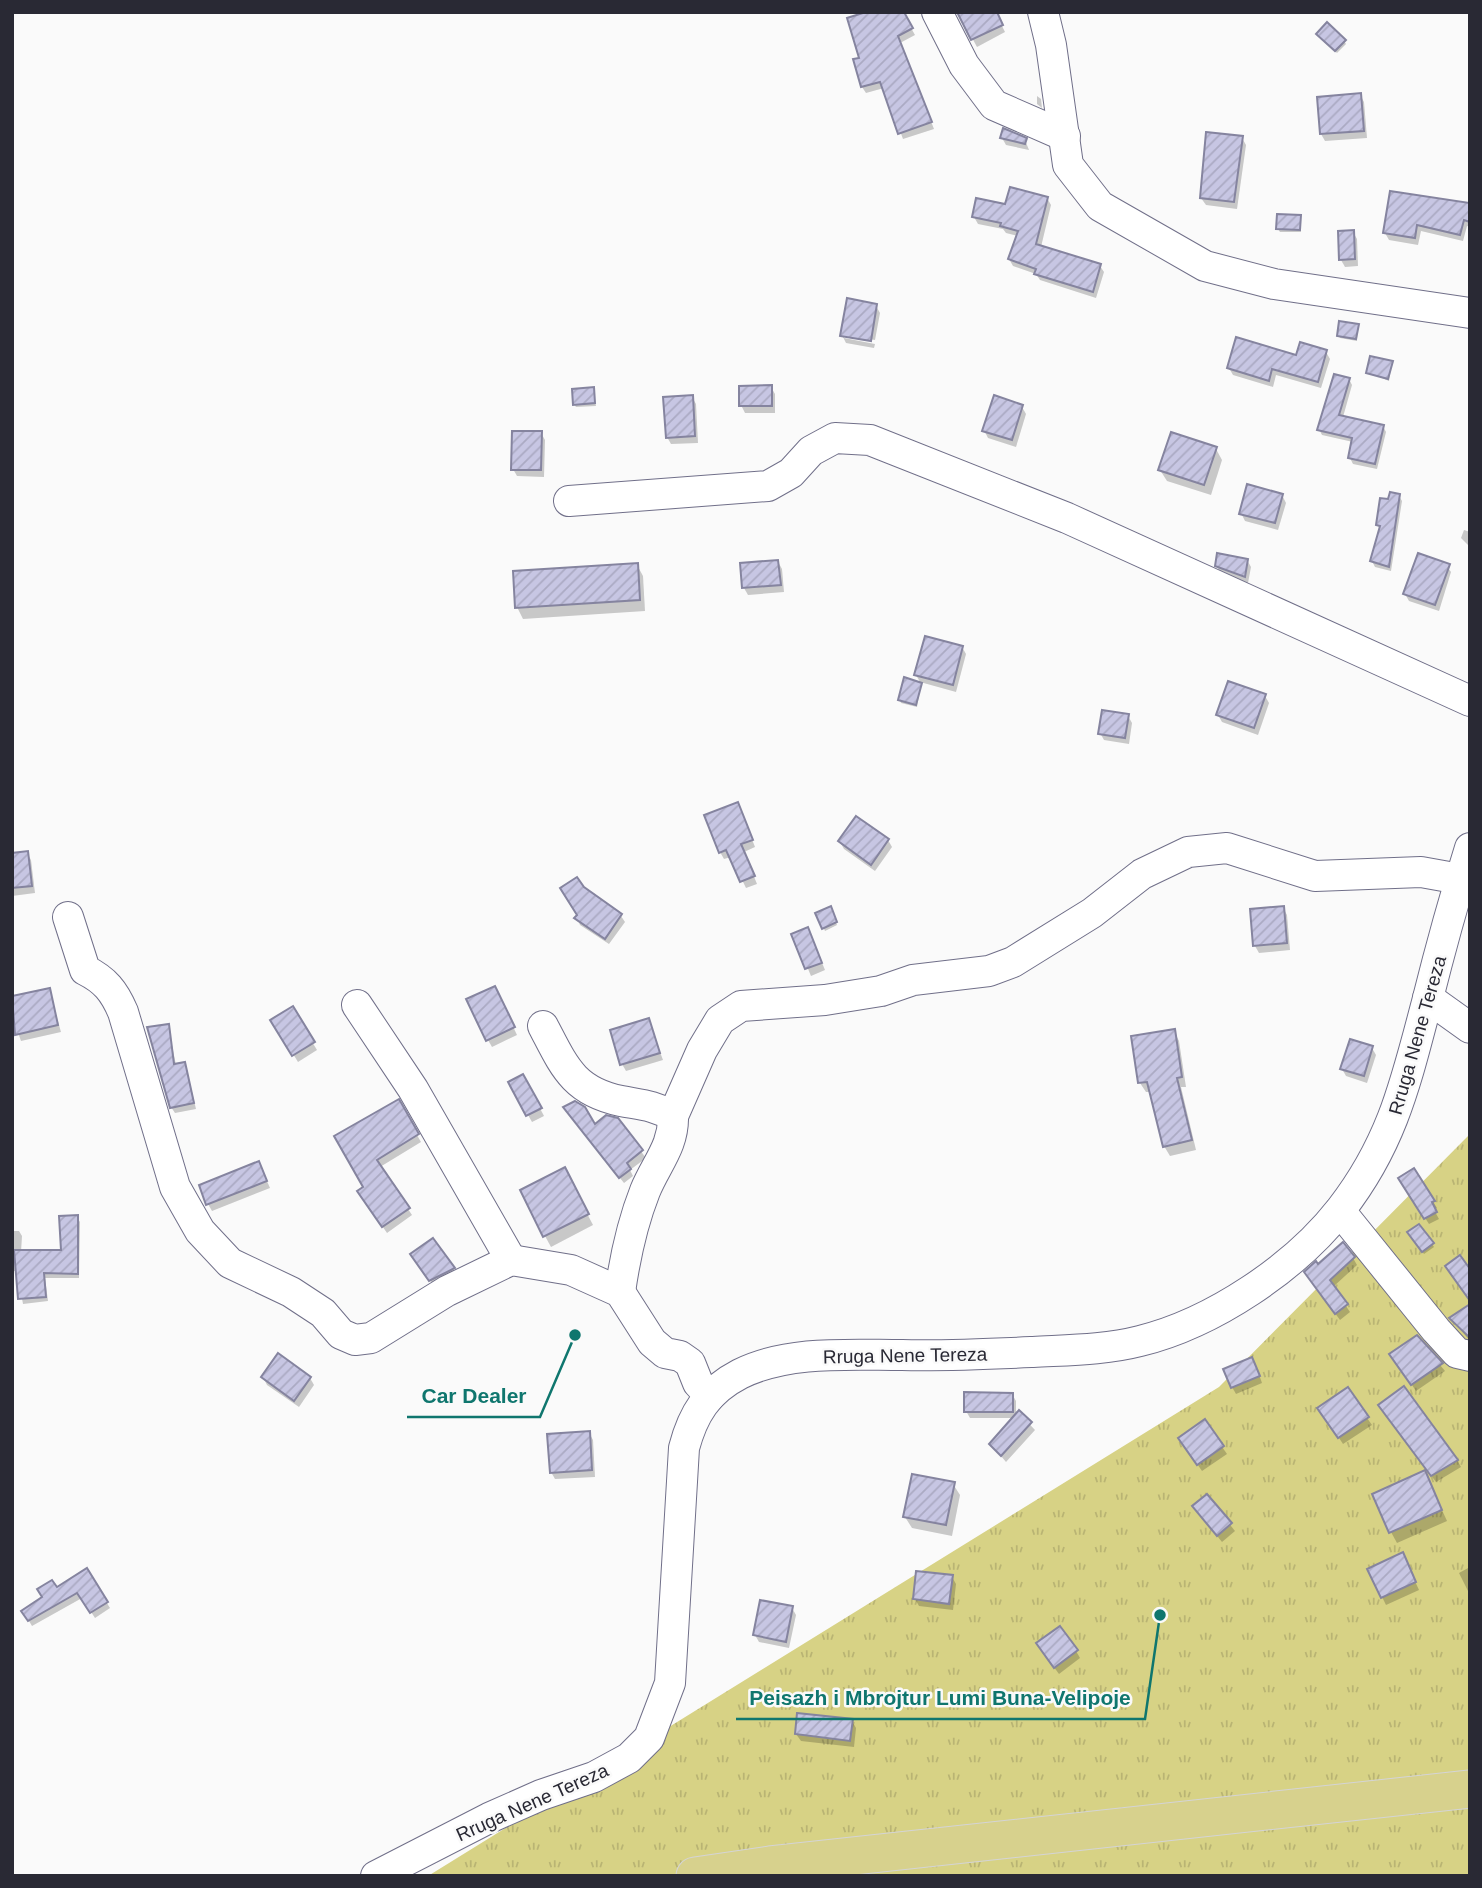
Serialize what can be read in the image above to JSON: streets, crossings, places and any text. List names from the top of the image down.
{
  "streets": {
    "street": ["Rruga Nene Tereza"]
  },
  "places": ["Car Dealer", "Peisazh i Mbrojtur Lumi Buna-Velipoje"]
}
